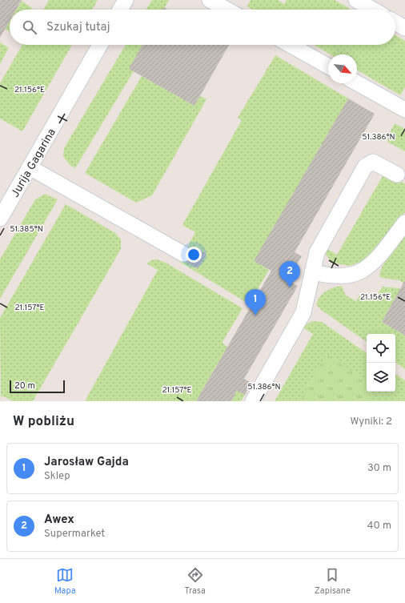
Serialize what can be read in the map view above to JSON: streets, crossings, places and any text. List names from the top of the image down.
{
  "streets": {
    "street": ["Jurija Gagarina"]
  },
  "scale_bar": "20 m",
  "north": "bottom right",
  "page": {
    "search": "Szukaj tutaj",
    "pins": ["2", "1"],
    "scale": "20 m",
    "heading": ["W pobliżu", "Wyniki: 2"],
    "list": [
      {
        "mark": "1",
        "name": "Jarosław Gajda",
        "note": "Sklep",
        "value": "30 m"
      },
      {
        "mark": "2",
        "name": "Awex",
        "note": "Supermarket",
        "value": "40 m"
      }
    ],
    "nav": ["Mapa", "Trasa", "Zapisane"]
  },
  "coordinates": [
    "21.156°E",
    "51.386°N",
    "51.385°N",
    "21.157°E"
  ]
}
